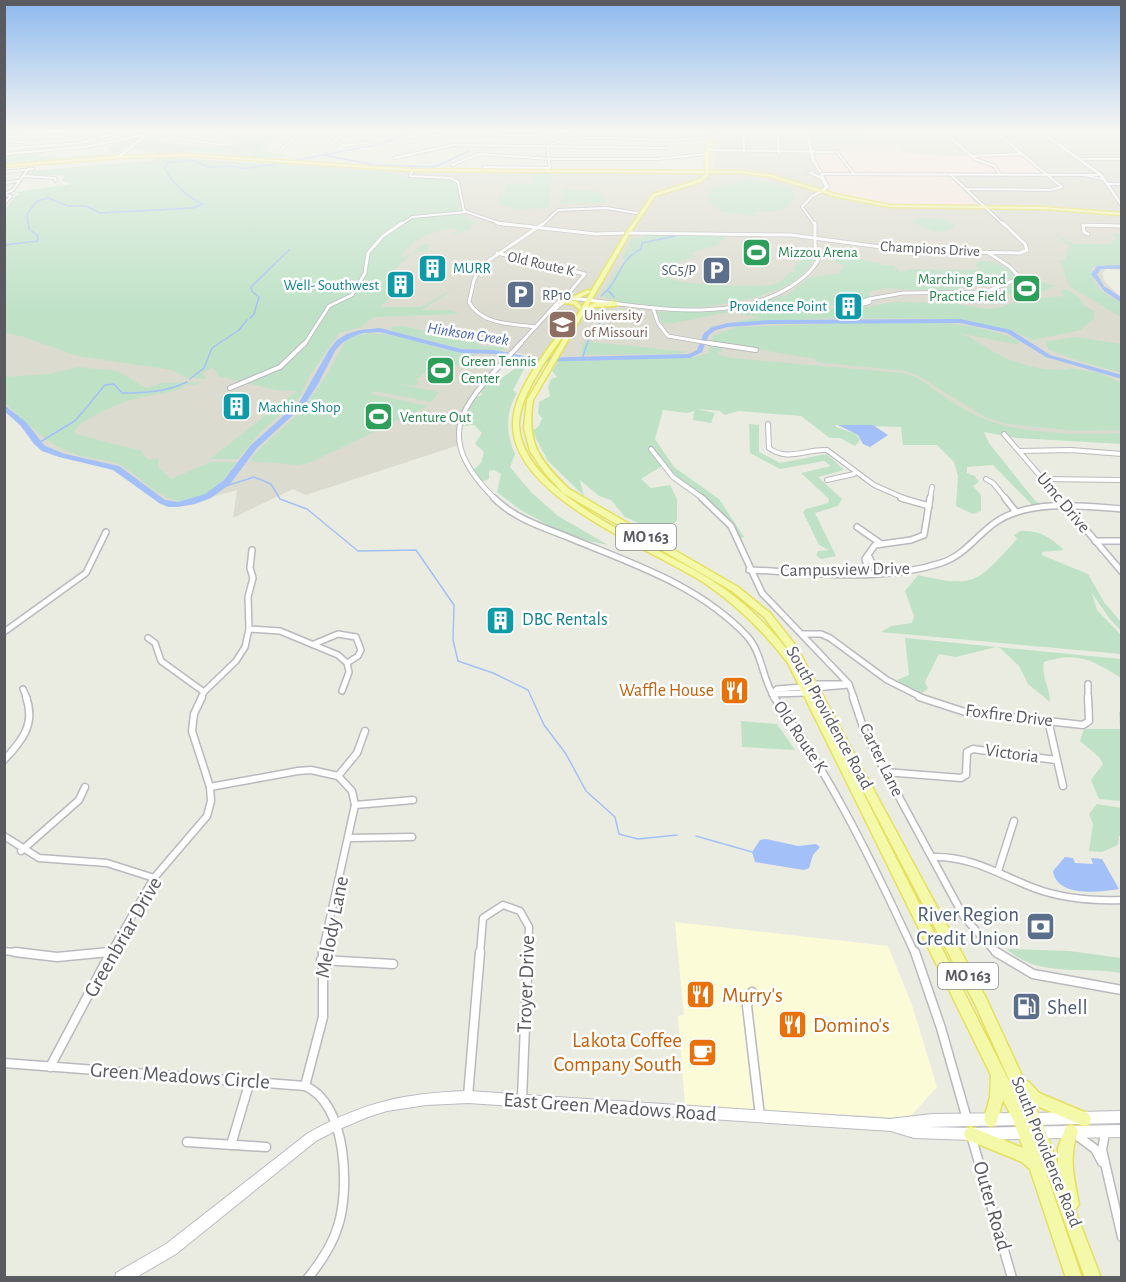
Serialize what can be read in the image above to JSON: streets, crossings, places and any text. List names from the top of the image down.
{
  "streets": {
    "main road": ["MO 163", "South Providence Road"],
    "street": [
      "Champions Drive",
      "Old Route K",
      "Umc Drive",
      "Campusview Drive",
      "Foxfire Drive",
      "Victoria",
      "Carter Lane",
      "Melody Lane",
      "Greenbriar Drive",
      "Troyer Drive",
      "Green Meadows Circle",
      "East Green Meadows Road",
      "Outer Road"
    ]
  },
  "crossings": [
    ["Champions Drive", "Old Route K"],
    ["Champions Drive", "South Providence Road"],
    ["Old Route K", "South Providence Road"],
    ["Old Route K", "East Green Meadows Road"],
    ["Old Route K", "Outer Road"],
    ["Umc Drive", "Campusview Drive"],
    ["Campusview Drive", "Carter Lane"],
    ["Foxfire Drive", "Carter Lane"],
    ["South Providence Road", "East Green Meadows Road"],
    ["Victoria", "Carter Lane"],
    ["Melody Lane", "Green Meadows Circle"],
    ["Greenbriar Drive", "Green Meadows Circle"],
    ["Troyer Drive", "East Green Meadows Road"],
    ["East Green Meadows Road", "Outer Road"]
  ],
  "water": ["Hinkson Creek"],
  "places": {
    "sports": [
      "Mizzou Arena",
      "Marching Band Practice Field",
      "Green Tennis Center",
      "Venture Out"
    ],
    "building": [
      "MURR",
      "Well- Southwest",
      "Providence Point",
      "Machine Shop",
      "DBC Rentals"
    ],
    "parking": ["SG5/P", "RP10"],
    "school or university": ["University of Missouri"],
    "restaurant": ["Waffle House", "Murry's", "Domino's"],
    "bank": ["River Region Credit Union"],
    "fuel station": ["Shell"],
    "cafe": ["Lakota Coffee Company South"]
  }
}
